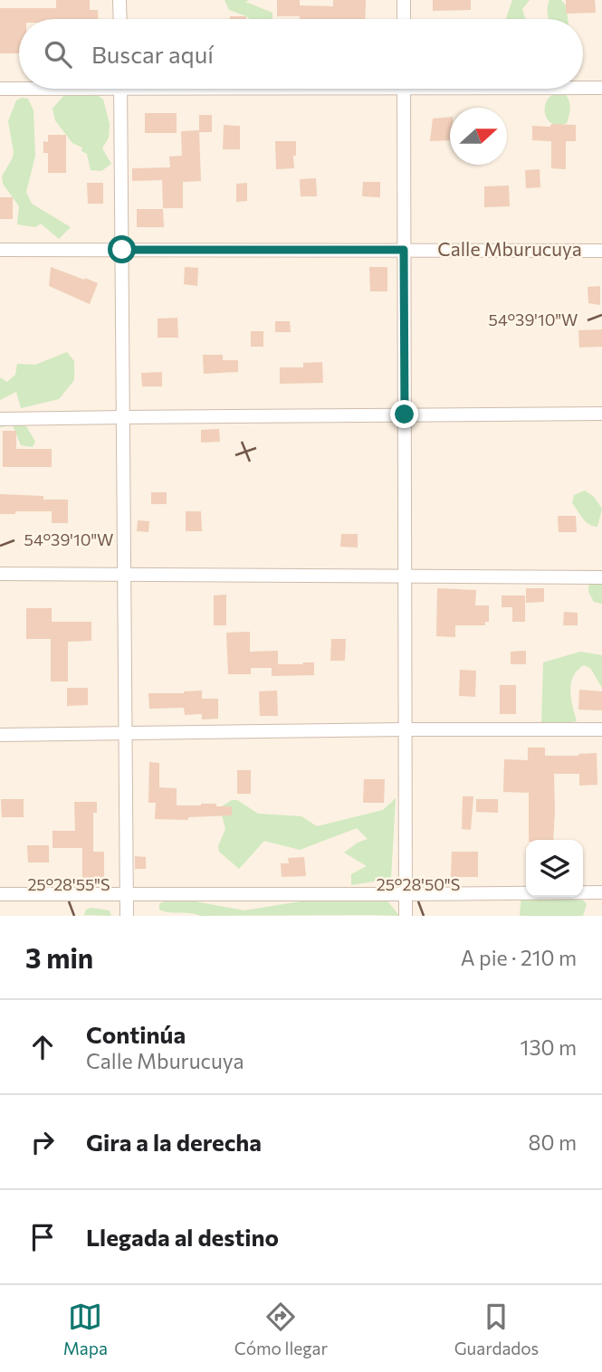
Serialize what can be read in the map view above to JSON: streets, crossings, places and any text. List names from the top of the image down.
{
  "streets": {
    "street": ["Calle Mburucuya"]
  },
  "north": "right",
  "page": {
    "search": "Buscar aquí",
    "heading": ["3 min", "A pie · 210 m"],
    "list": [
      ["Continúa", "Calle Mburucuya", "130 m"],
      ["Gira a la derecha", "80 m"],
      "Llegada al destino"
    ],
    "nav": ["Mapa", "Cómo llegar", "Guardados"]
  },
  "coordinates": ["54°39'10\"W", "25°28'55\"S", "25°28'50\"S"]
}
